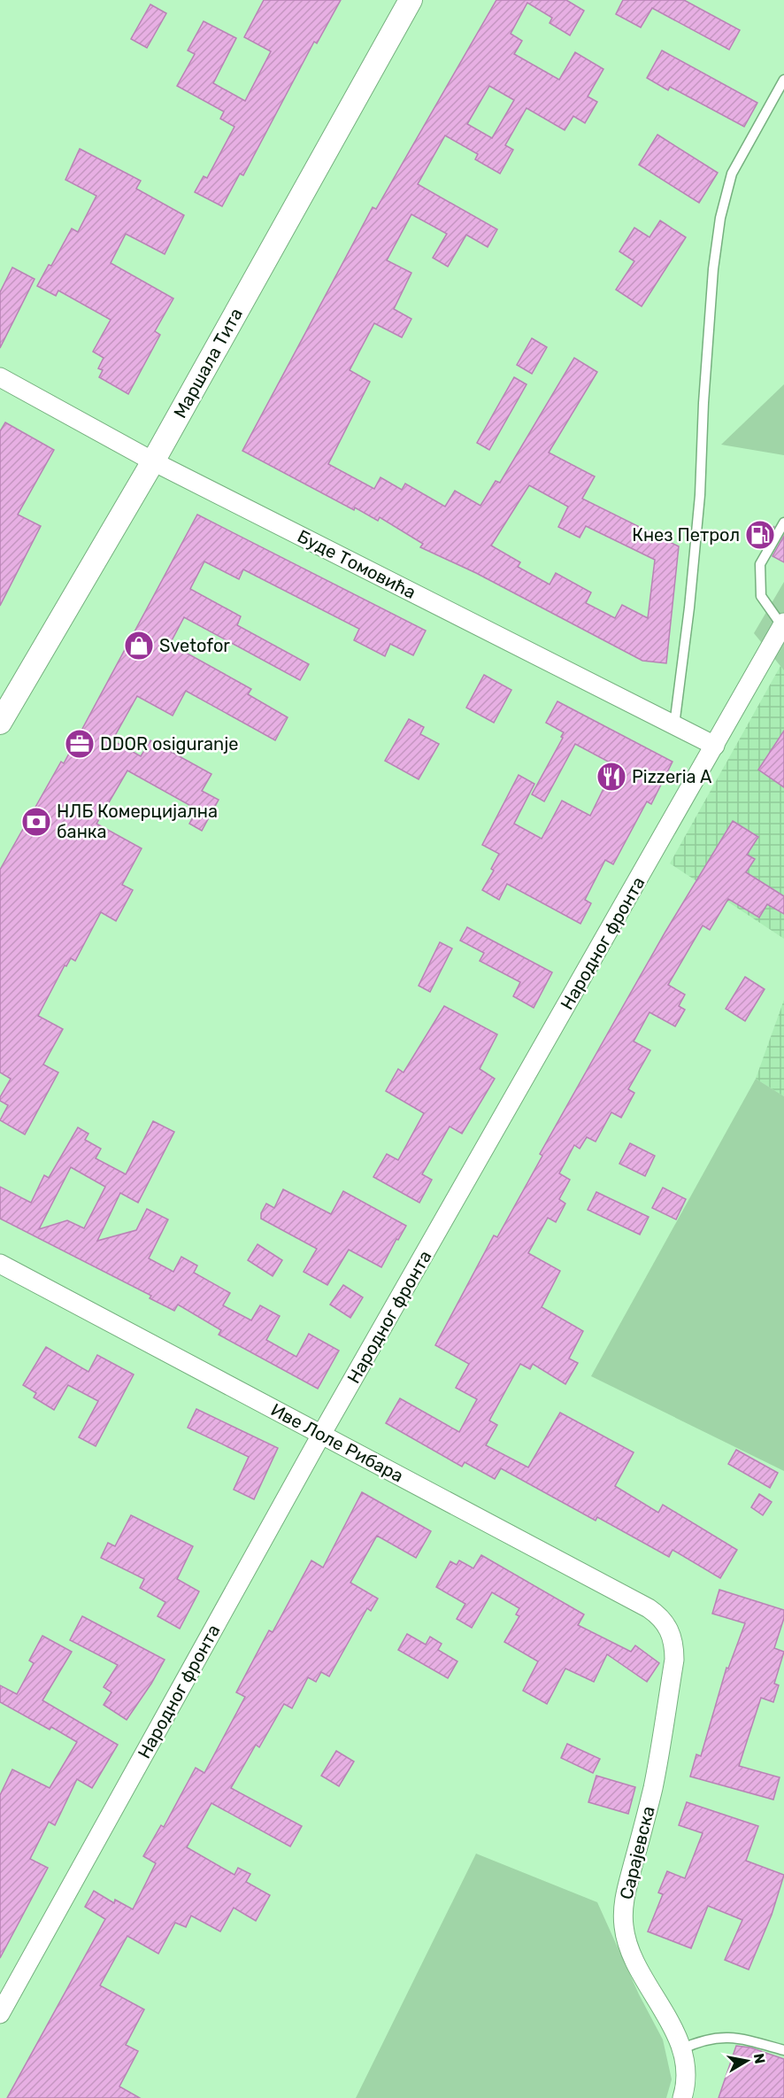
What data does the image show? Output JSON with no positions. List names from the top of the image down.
{
  "streets": {
    "street": [
      "Маршала Тита",
      "Буде Томовића",
      "Народног фронта",
      "Иве Лоле Рибара",
      "Сарајевска"
    ]
  },
  "crossings": [
    ["Маршала Тита", "Буде Томовића"],
    ["Буде Томовића", "Народног фронта"],
    ["Народног фронта", "Иве Лоле Рибара"],
    ["Иве Лоле Рибара", "Сарајевска"]
  ],
  "places": {
    "fuel station": ["Кнез Петрол"],
    "shop": ["Svetofor"],
    "office": ["DDOR osiguranje"],
    "restaurant": ["Pizzeria A"],
    "bank": ["НЛБ Комерцијална банка"]
  },
  "north": "right"
}
